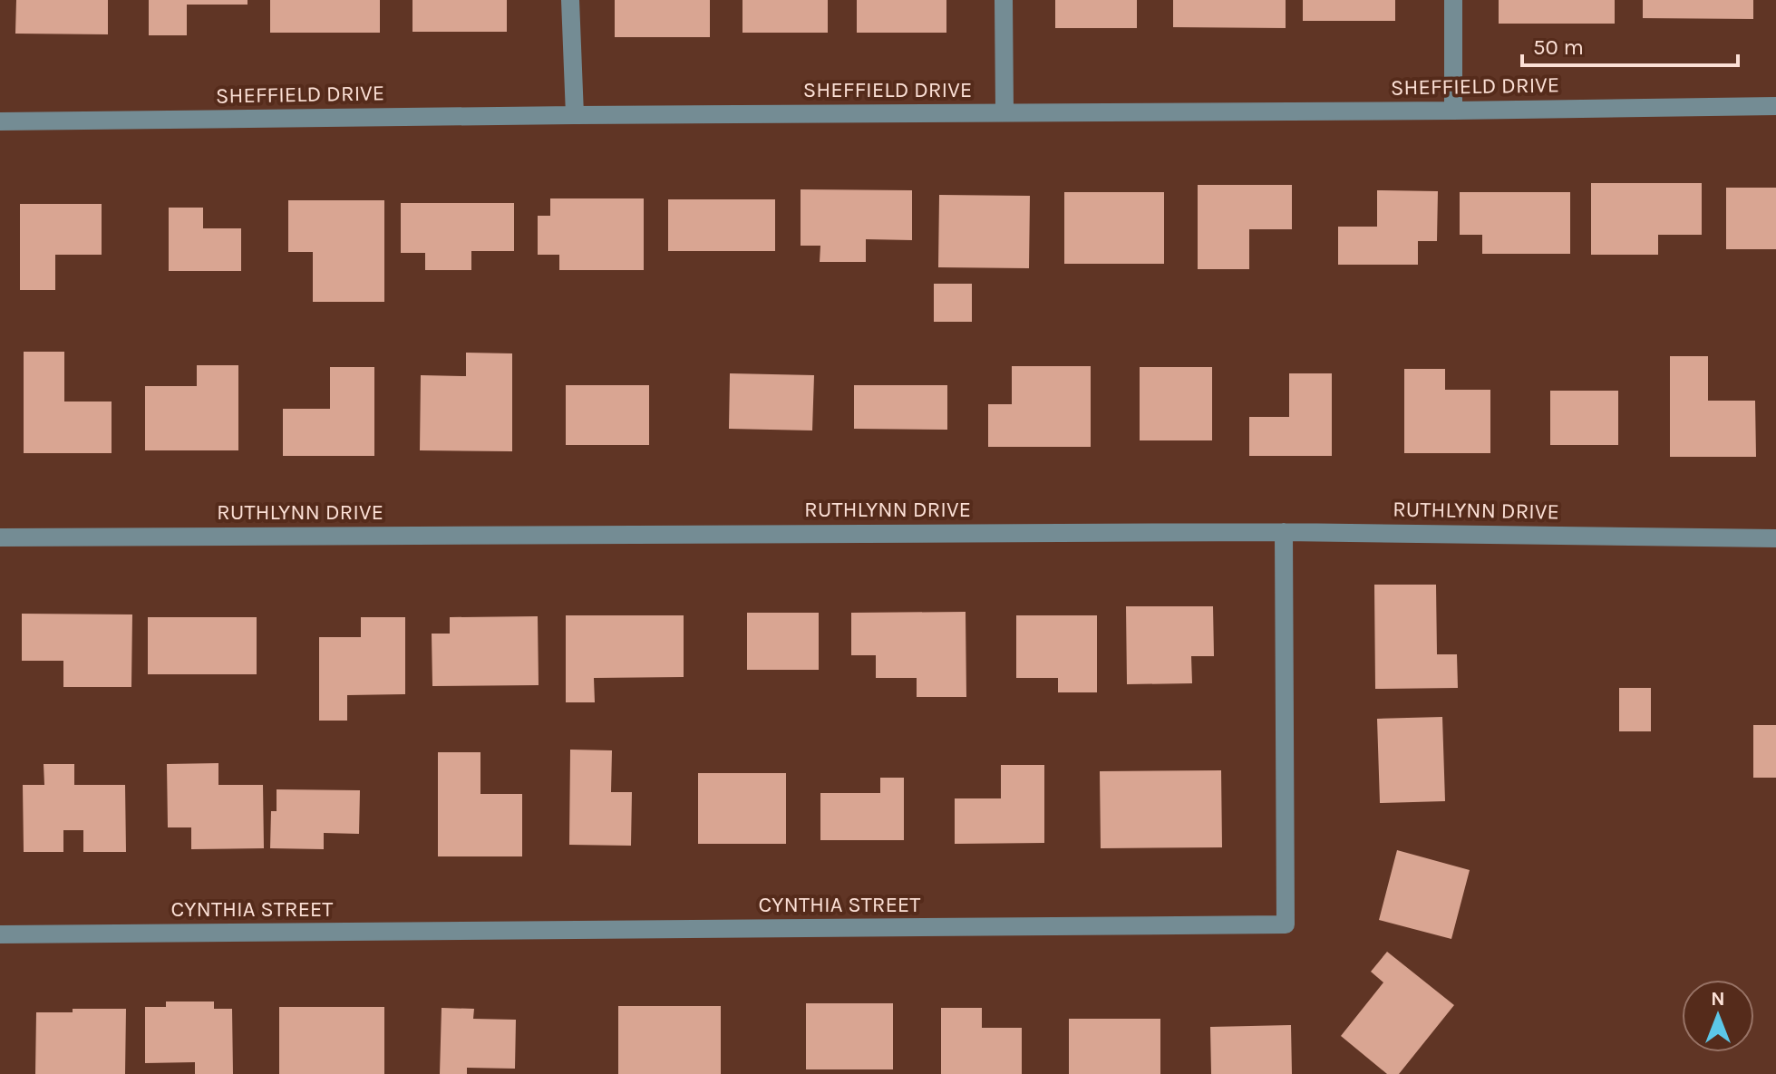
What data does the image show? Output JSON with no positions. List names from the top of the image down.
{
  "streets": {
    "street": ["SHEFFIELD DRIVE", "RUTHLYNN DRIVE", "CYNTHIA STREET"]
  },
  "crossings": [
    ["RUTHLYNN DRIVE", "CYNTHIA STREET"]
  ],
  "scale_bar": "50 m",
  "north": "top"
}
